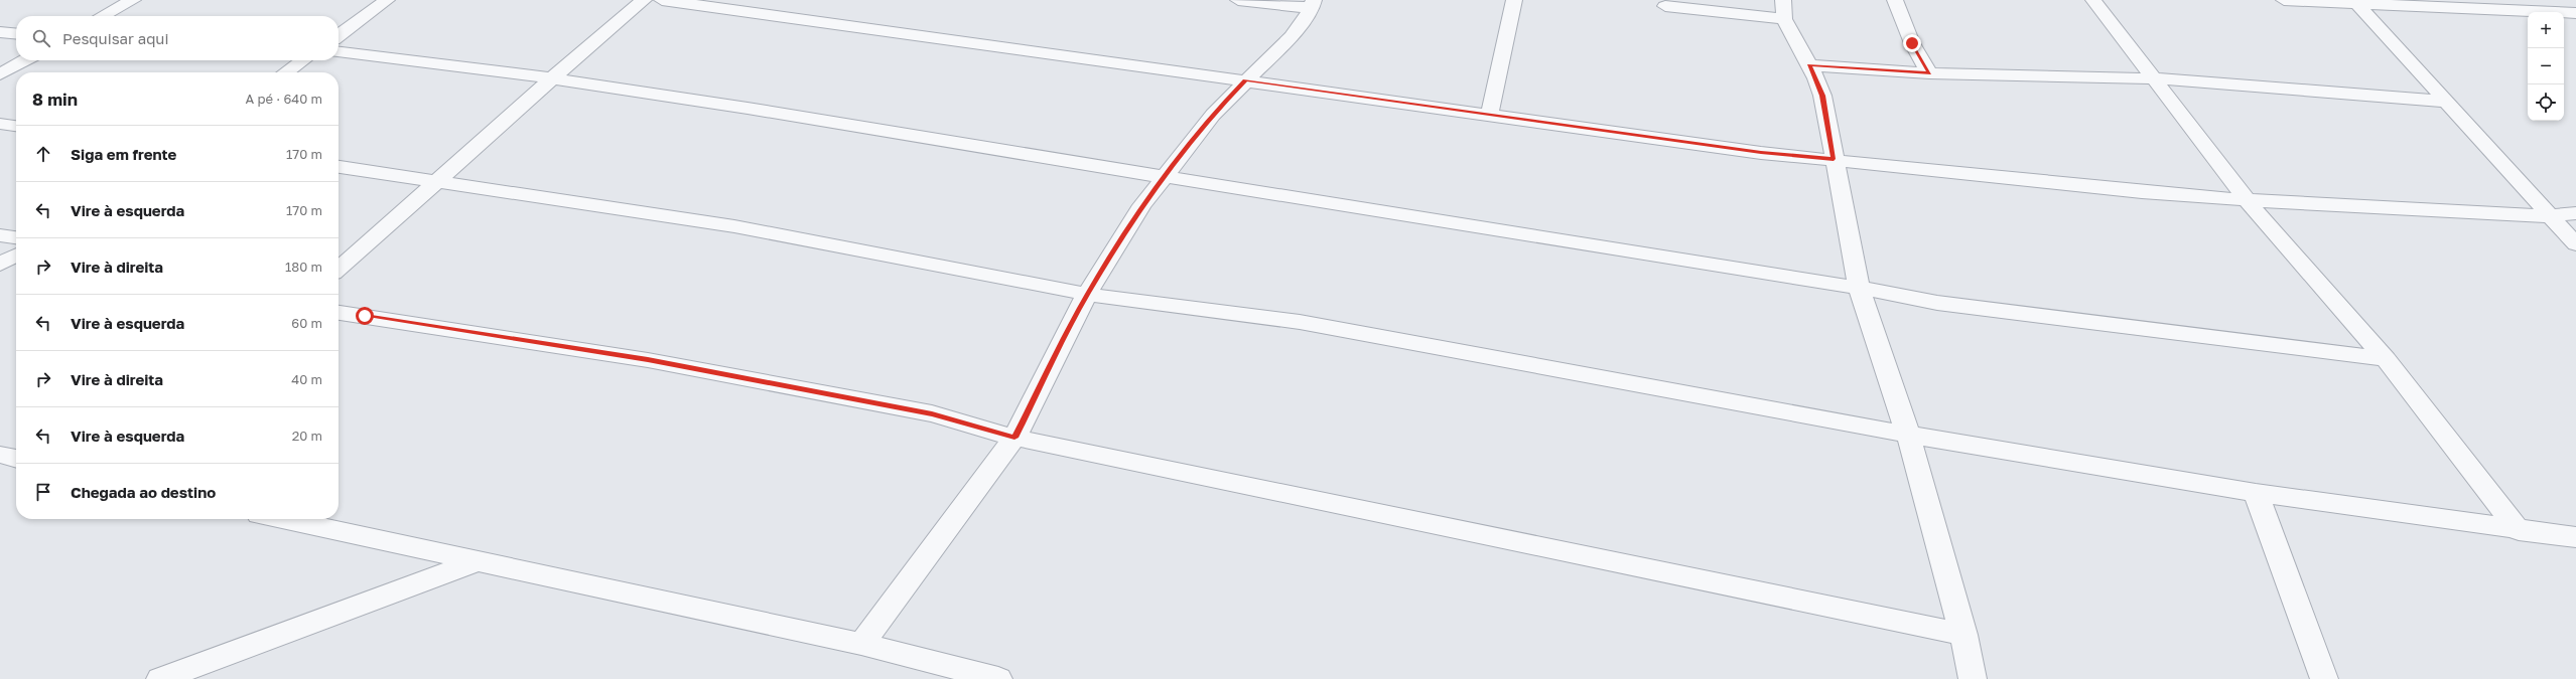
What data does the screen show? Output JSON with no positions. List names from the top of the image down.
{
  "page": {
    "map_buttons": ["+", "−"],
    "search": "Pesquisar aqui",
    "heading": ["8 min", "A pé · 640 m"],
    "list": [
      ["Siga em frente", "170 m"],
      ["Vire à esquerda", "170 m"],
      ["Vire à direita", "180 m"],
      ["Vire à esquerda", "60 m"],
      ["Vire à direita", "40 m"],
      ["Vire à esquerda", "20 m"],
      "Chegada ao destino"
    ]
  }
}
